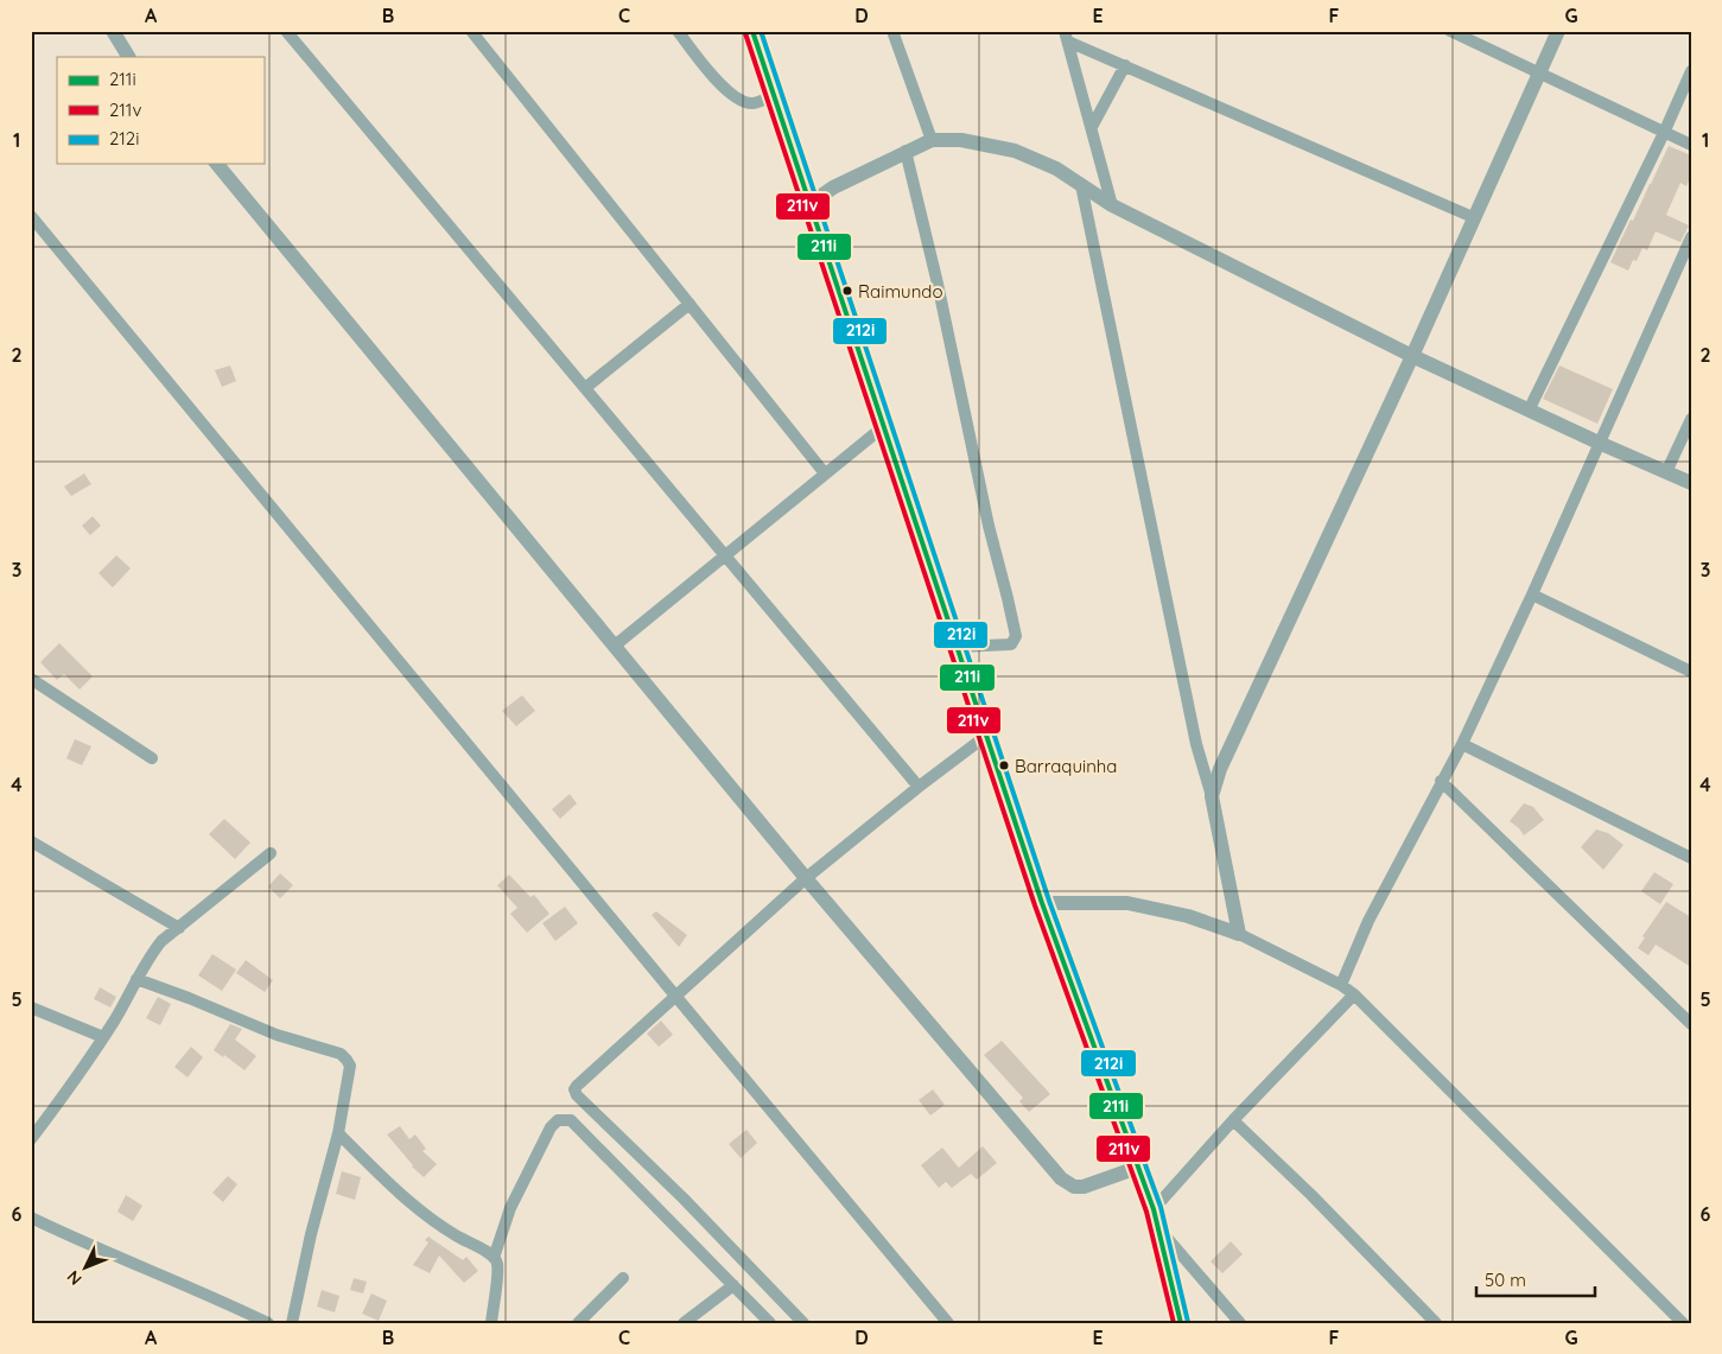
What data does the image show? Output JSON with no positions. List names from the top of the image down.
{
  "places": ["Raimundo", "Barraquinha"],
  "lines": ["transit line 211i", "transit line 212i", "transit line 211v"],
  "legend": ["211i", "211v", "212i"],
  "scale_bar": "50 m",
  "north": "bottom left",
  "grid": {
    "columns": [
      "A",
      "B",
      "C",
      "D",
      "E",
      "F",
      "G"
    ],
    "rows": [
      "1",
      "2",
      "3",
      "4",
      "5",
      "6"
    ]
  }
}
